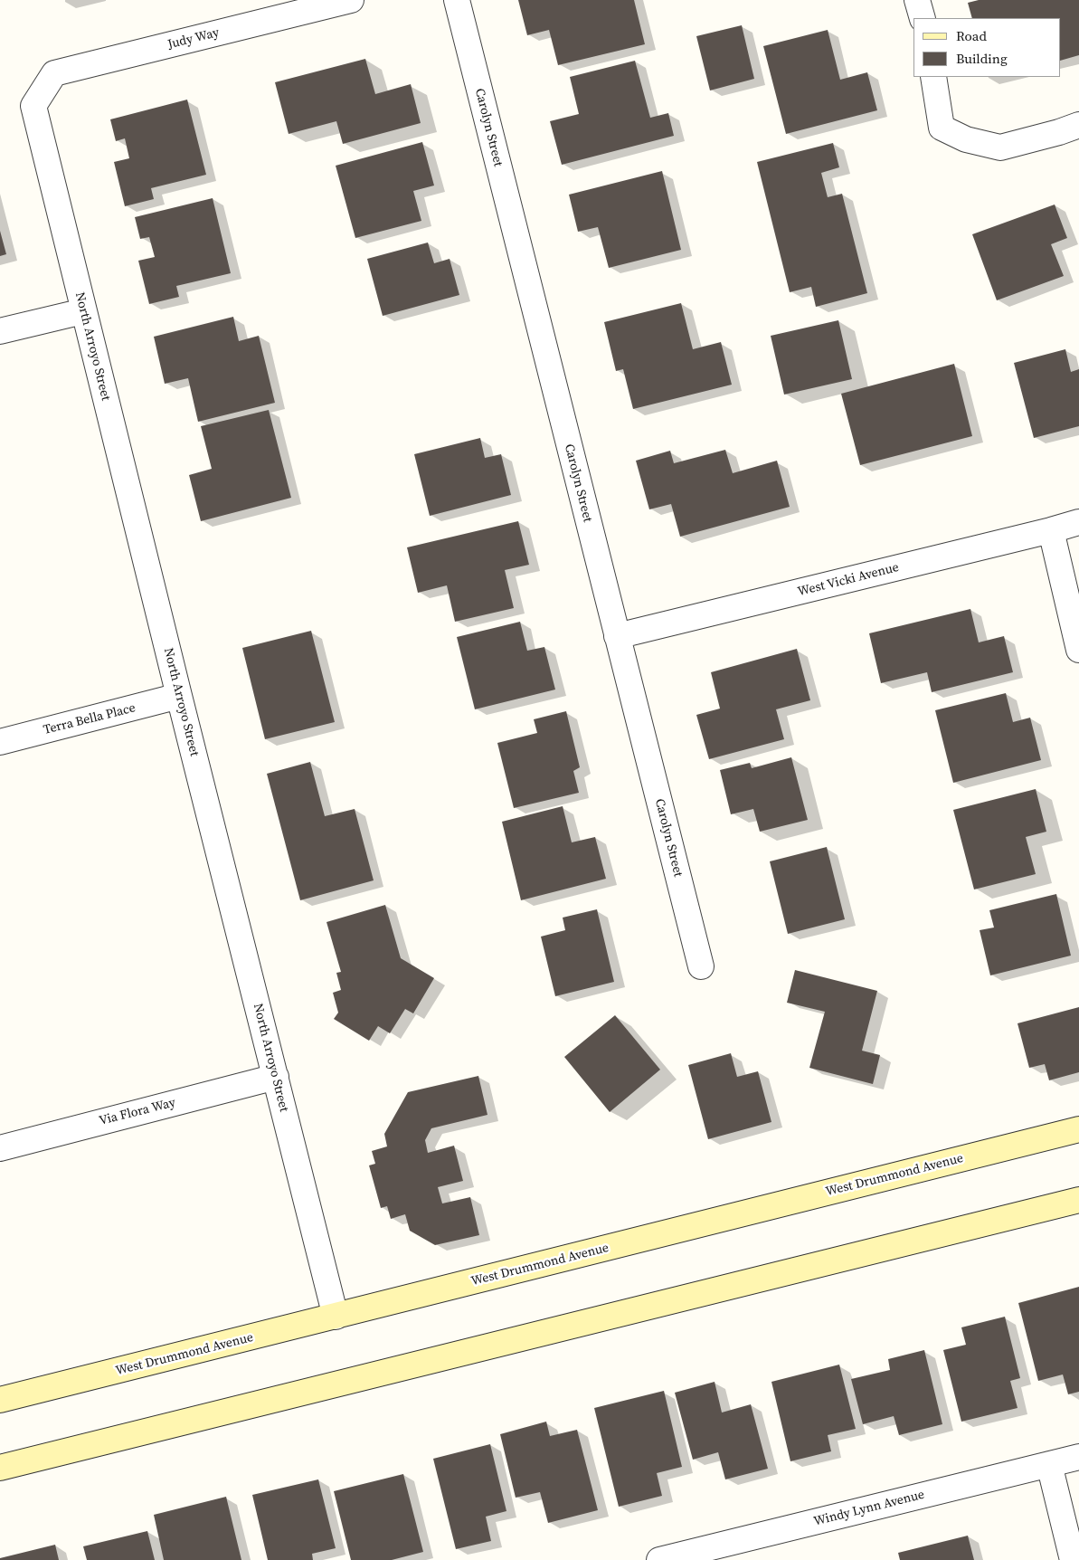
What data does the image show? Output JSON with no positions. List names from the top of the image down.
{
  "streets": {
    "street": [
      "Judy Way",
      "Carolyn Street",
      "North Arroyo Street",
      "West Vicki Avenue",
      "Terra Bella Place",
      "Via Flora Way",
      "West Drummond Avenue",
      "Windy Lynn Avenue"
    ]
  },
  "crossings": [
    ["Judy Way", "North Arroyo Street"],
    ["Carolyn Street", "West Vicki Avenue"],
    ["North Arroyo Street", "Terra Bella Place"],
    ["North Arroyo Street", "Via Flora Way"],
    ["North Arroyo Street", "West Drummond Avenue"]
  ],
  "legend": ["Road", "Building"]
}
